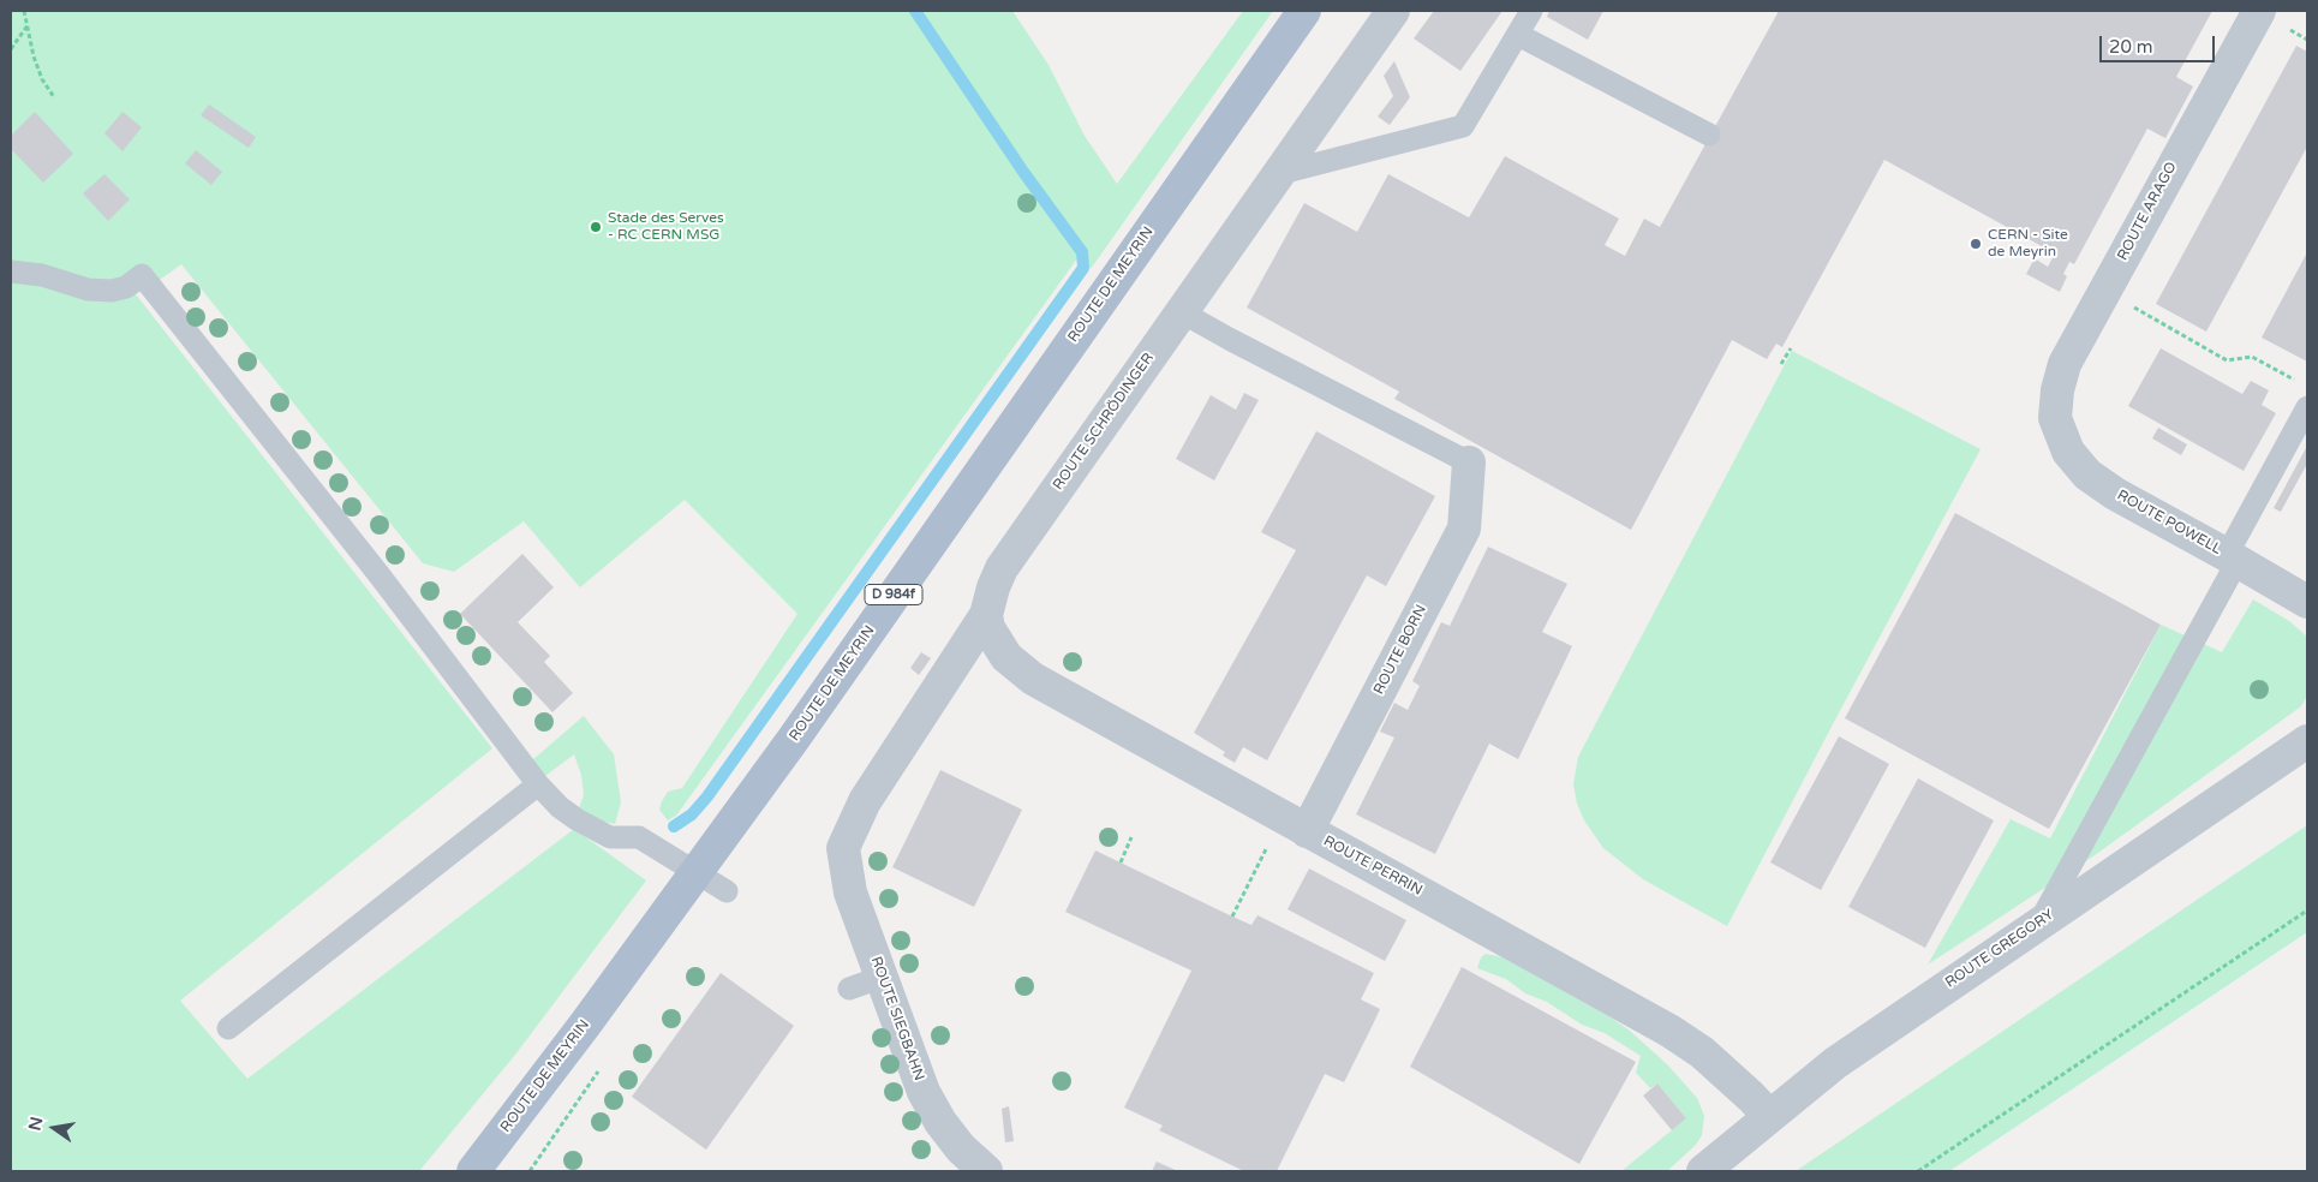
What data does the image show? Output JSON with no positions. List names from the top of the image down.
{
  "streets": {
    "main road": ["ROUTE DE MEYRIN", "D 984f"],
    "street": [
      "ROUTE ARAGO",
      "ROUTE SCHRÖDINGER",
      "ROUTE POWELL",
      "ROUTE BORN",
      "ROUTE PERRIN",
      "ROUTE GREGORY",
      "ROUTE SIEGBAHN"
    ]
  },
  "crossings": [
    ["ROUTE ARAGO", "ROUTE POWELL"],
    ["ROUTE SCHRÖDINGER", "ROUTE PERRIN"],
    ["ROUTE SCHRÖDINGER", "ROUTE SIEGBAHN"],
    ["ROUTE BORN", "ROUTE PERRIN"],
    ["ROUTE PERRIN", "ROUTE GREGORY"]
  ],
  "places": ["Stade des Serves - RC CERN MSG", "CERN - Site de Meyrin"],
  "scale_bar": "20 m",
  "north": "left"
}
